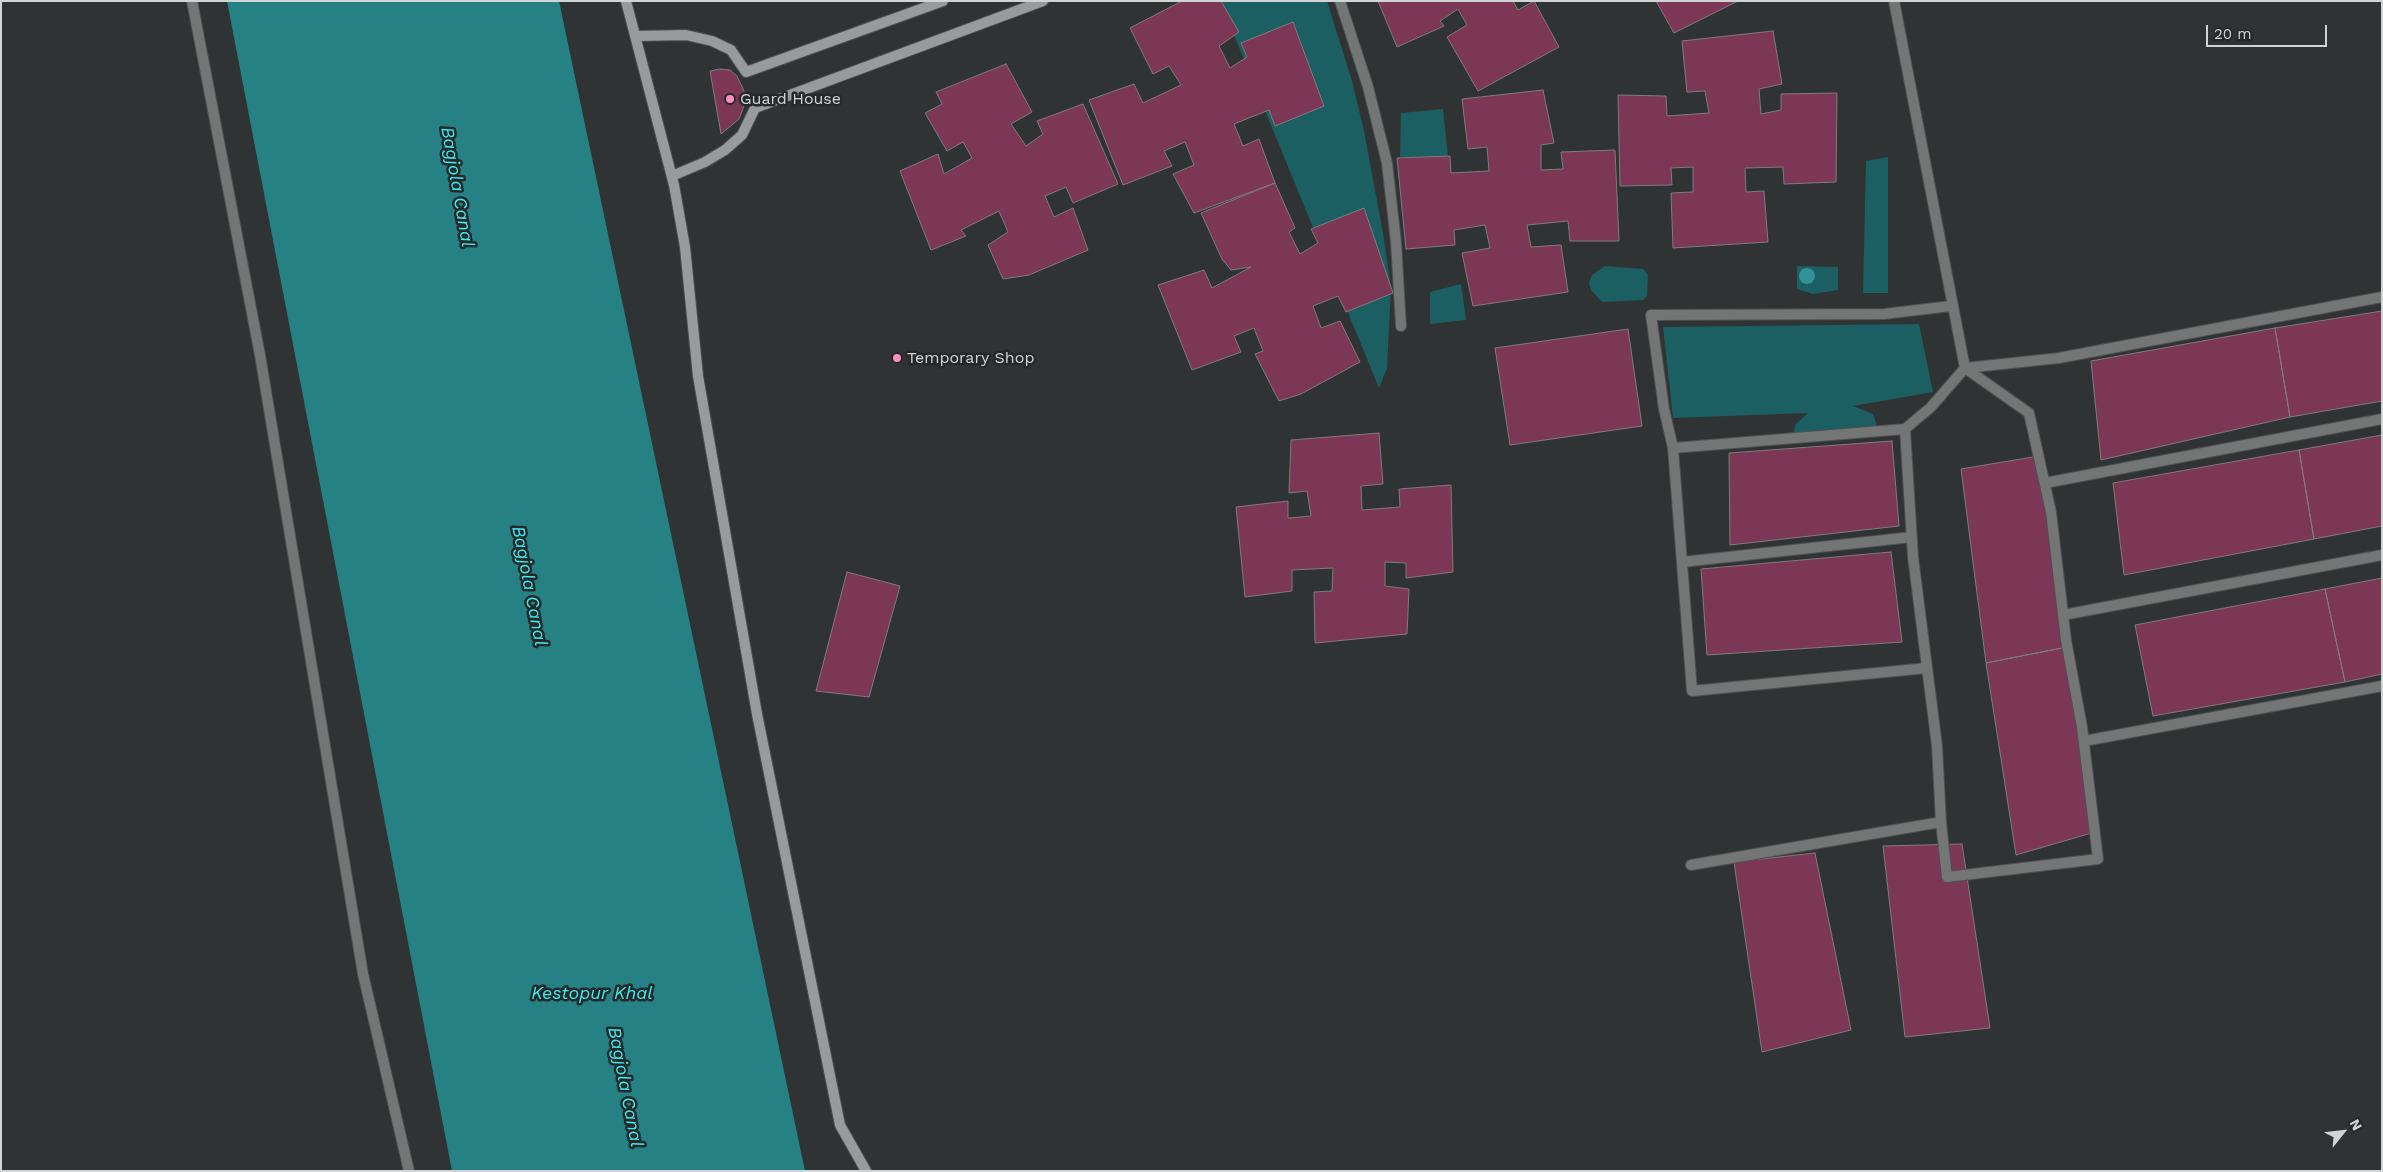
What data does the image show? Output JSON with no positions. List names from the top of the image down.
{
  "water": ["Bagjola Canal", "Kestopur Khal"],
  "places": ["Guard House", "Temporary Shop"],
  "scale_bar": "20 m",
  "north": "top right"
}
